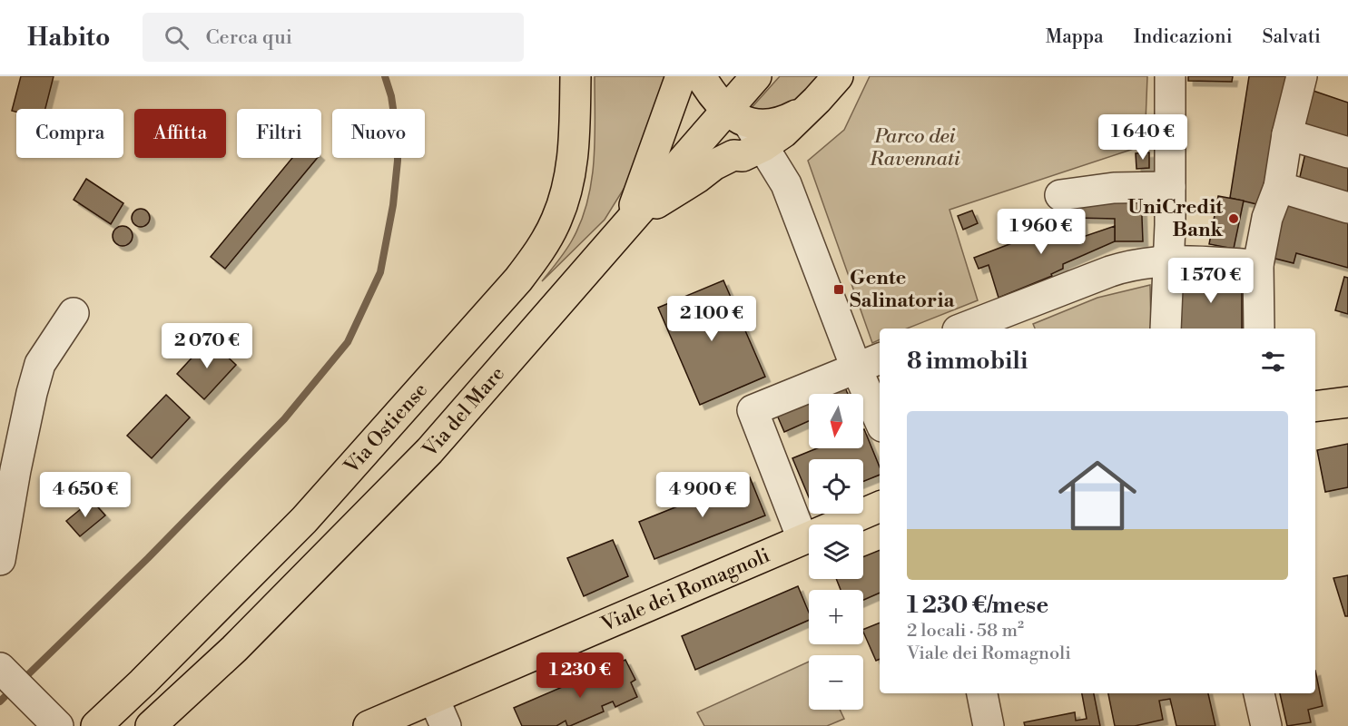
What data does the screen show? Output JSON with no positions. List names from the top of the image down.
{
  "streets": {
    "main road": ["Via del Mare", "Via Ostiense", "Viale dei Romagnoli"]
  },
  "parks": ["Parco dei Ravennati"],
  "places": {
    "other": ["UniCredit Bank"],
    "transit": ["Gente Salinatoria"]
  },
  "north": "bottom",
  "page": {
    "header": "Habito",
    "search": "Cerca qui",
    "nav": ["Mappa", "Indicazioni", "Salvati"],
    "chip": [
      "Compra",
      "Affitta",
      "Filtri",
      "Nuovo"
    ],
    "price": [
      "1 640 €",
      "1 960 €",
      "1 570 €",
      "2 100 €",
      "2 070 €",
      "4 650 €",
      "4 900 €",
      "1 230 €"
    ],
    "heading": "8 immobili",
    "map_buttons": ["+", "−"],
    "list": [
      {
        "name": "1 230 €/mese",
        "note": "2 locali · 58 m² · Viale dei Romagnoli"
      }
    ]
  }
}
